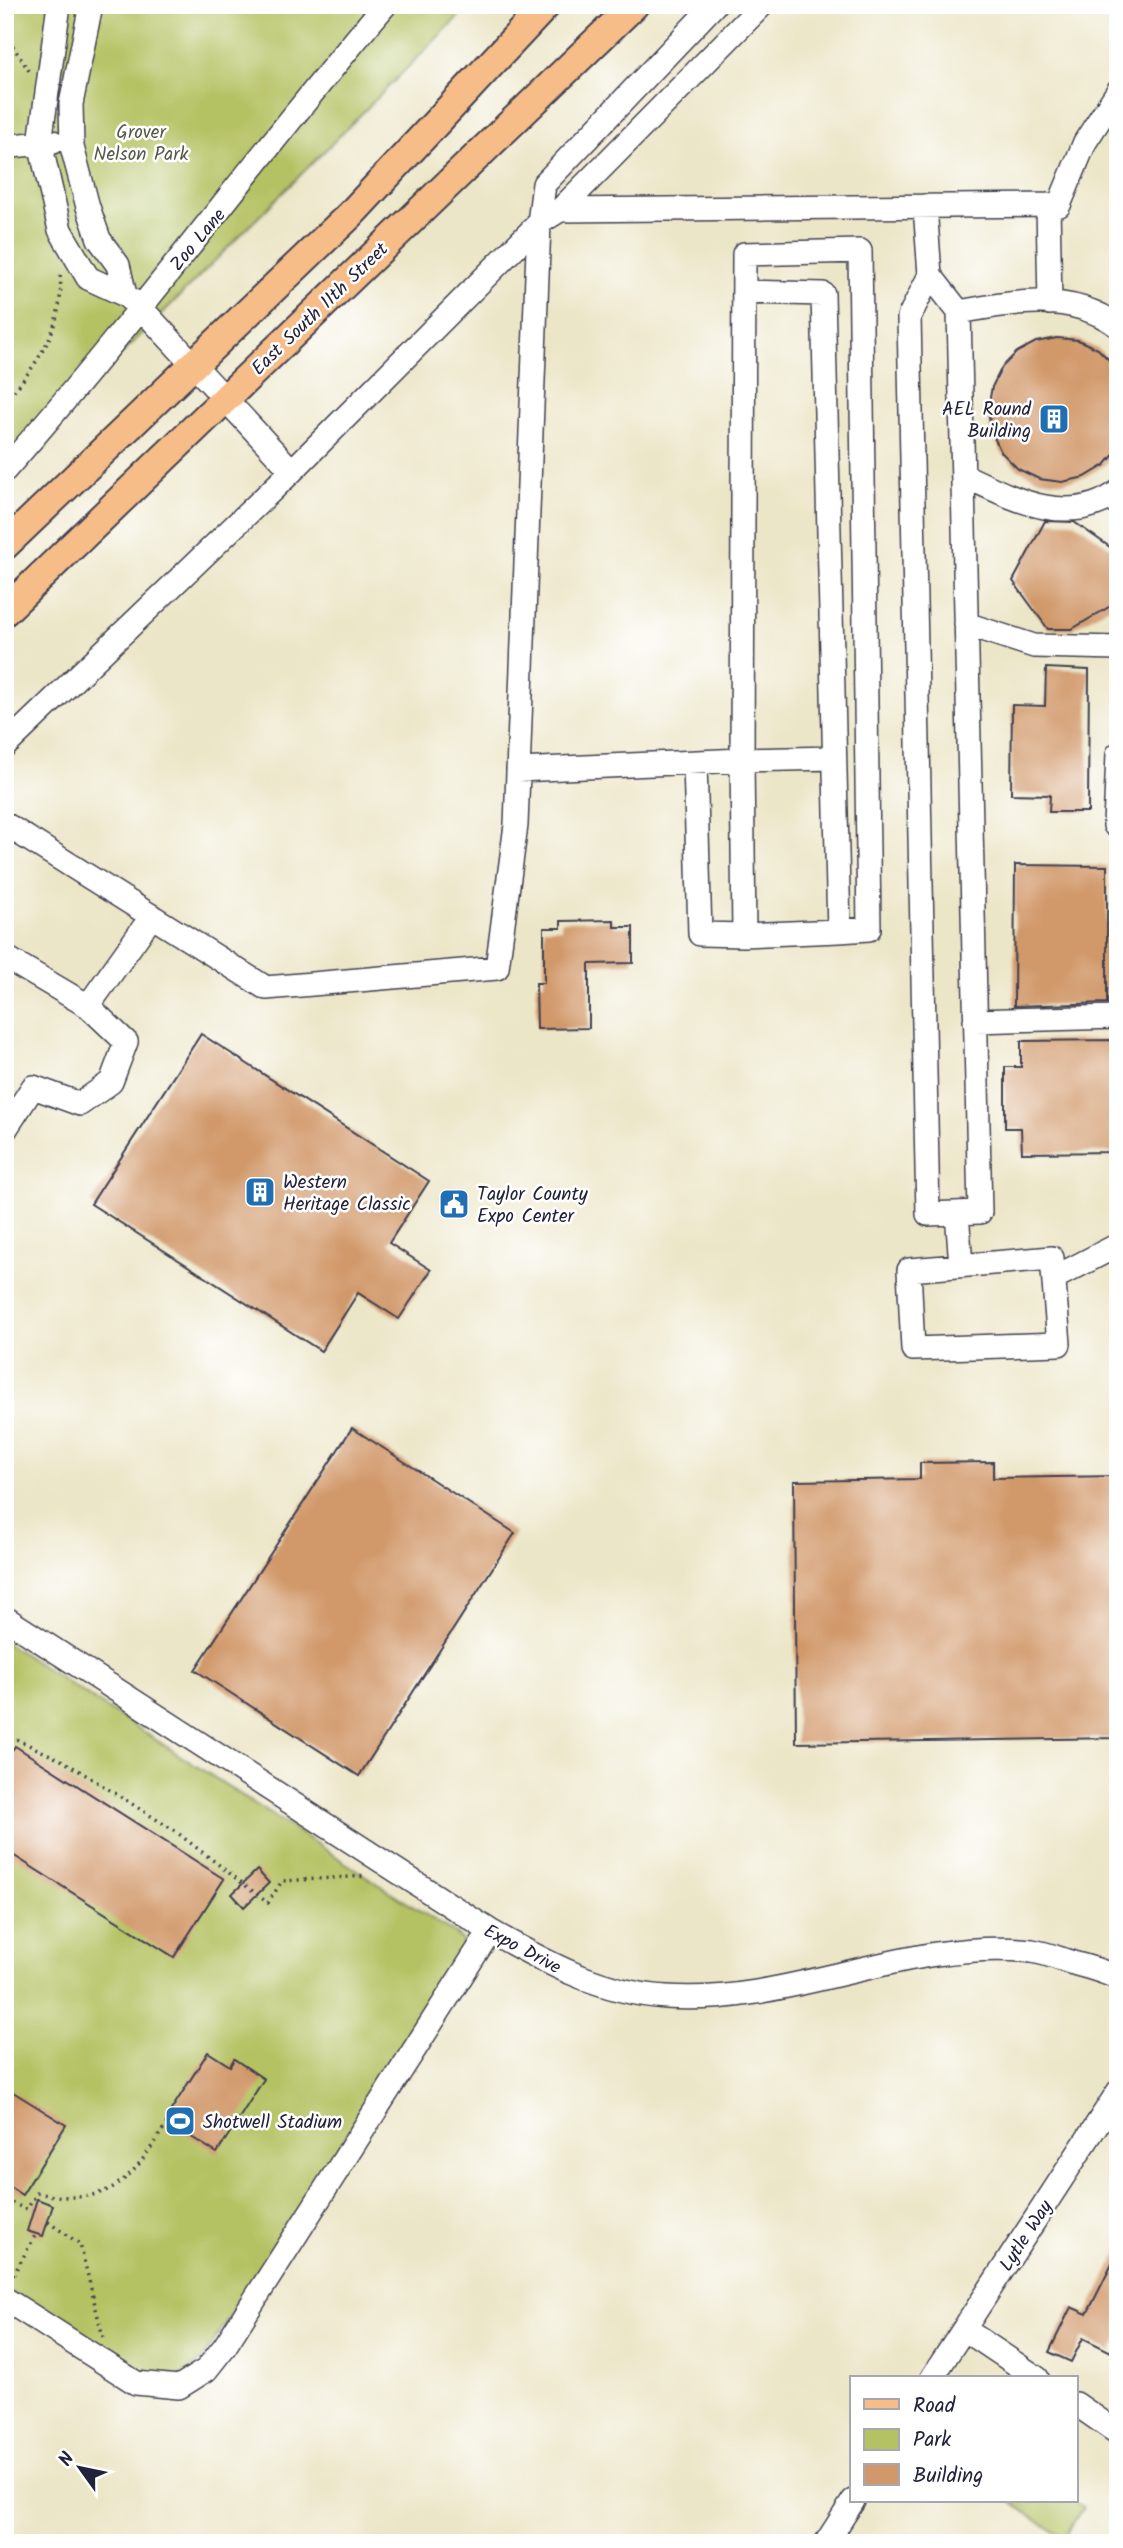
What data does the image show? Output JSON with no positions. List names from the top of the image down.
{
  "streets": {
    "main road": ["East South 11th Street"],
    "street": ["Zoo Lane", "Expo Drive", "Lytle Way"]
  },
  "parks": ["Grover Nelson Park"],
  "places": {
    "building": ["AEL Round Building", "Western Heritage Classic"],
    "public building": ["Taylor County Expo Center"],
    "sports": ["Shotwell Stadium"]
  },
  "legend": ["Road", "Park", "Building"],
  "north": "top left"
}
